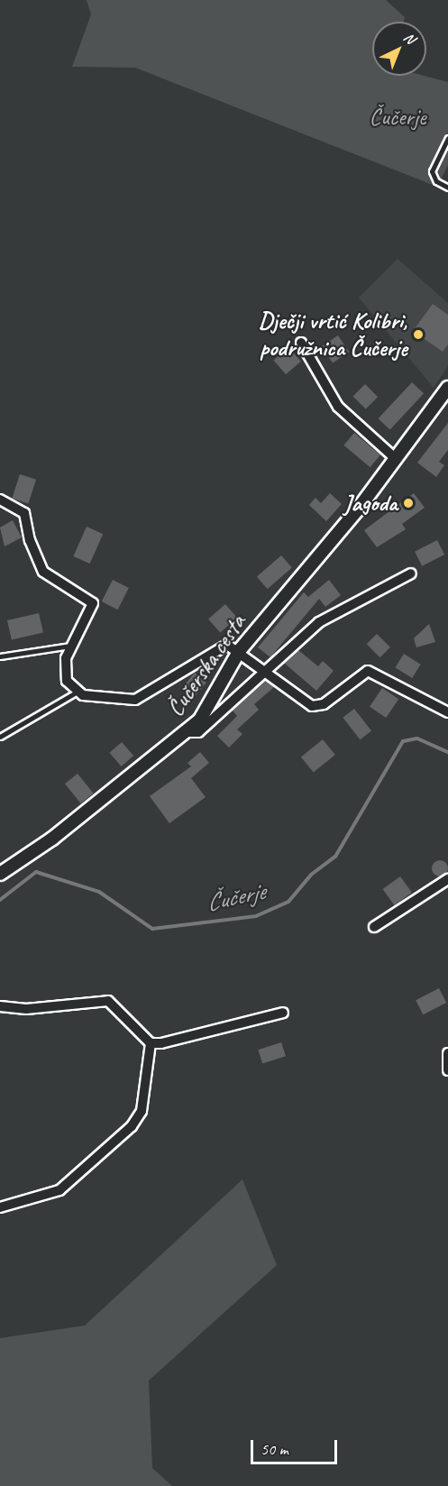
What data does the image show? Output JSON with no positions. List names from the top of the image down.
{
  "streets": {
    "street": ["Čučerska cesta"]
  },
  "water": ["Čučerje"],
  "parks": ["Čučerje"],
  "places": ["Dječji vrtić Kolibri, podružnica Čučerje", "Jagoda"],
  "scale_bar": "50 m",
  "north": "top right"
}
